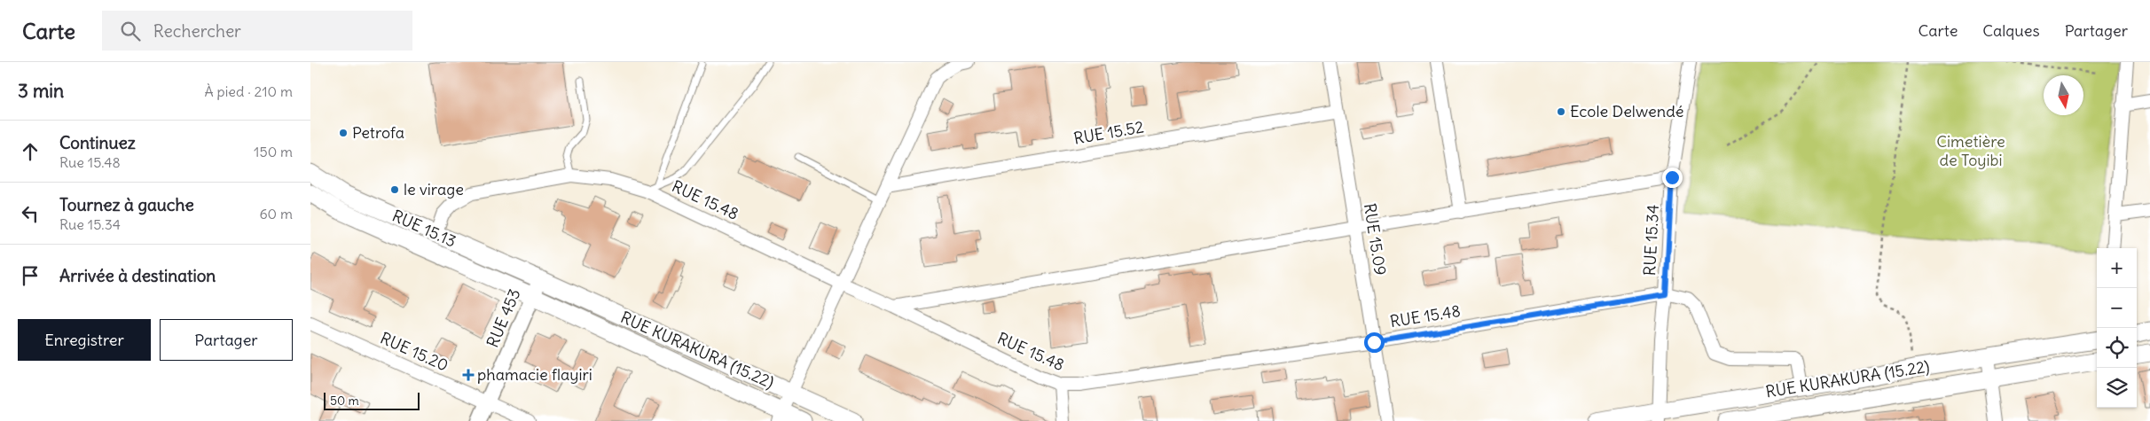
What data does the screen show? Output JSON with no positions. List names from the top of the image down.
{
  "streets": {
    "main road": ["RUE 15.13", "RUE KURAKURA (15.22)"],
    "street": [
      "RUE 15.52",
      "RUE 15.48",
      "RUE 15.09",
      "RUE 15.34",
      "RUE 453",
      "RUE 15.20"
    ]
  },
  "crossings": [
    ["RUE 15.52", "RUE 15.09"],
    ["RUE 15.48", "RUE 15.13"],
    ["RUE 15.48", "RUE 15.09"],
    ["RUE 15.48", "RUE 15.34"],
    ["RUE 15.13", "RUE 453"],
    ["RUE 15.13", "RUE KURAKURA (15.22)"],
    ["RUE 15.34", "RUE KURAKURA (15.22)"],
    ["RUE 453", "RUE KURAKURA (15.22)"],
    ["RUE 453", "RUE 15.20"]
  ],
  "parks": ["Cimetière de Toyibi"],
  "places": {
    "other": ["Ecole Delwendé", "Petrofa", "le virage"],
    "health": ["phamacie flayiri"]
  },
  "scale_bar": "50 m",
  "north": "bottom",
  "page": {
    "header": "Carte",
    "search": "Rechercher",
    "nav": ["Carte", "Calques", "Partager"],
    "heading": ["3 min", "À pied · 210 m"],
    "list": [
      ["Continuez", "Rue 15.48", "150 m"],
      ["Tournez à gauche", "Rue 15.34", "60 m"],
      "Arrivée à destination"
    ],
    "map_buttons": ["+", "−"],
    "buttons": ["Enregistrer", "Partager"],
    "scale": "50 m"
  }
}
